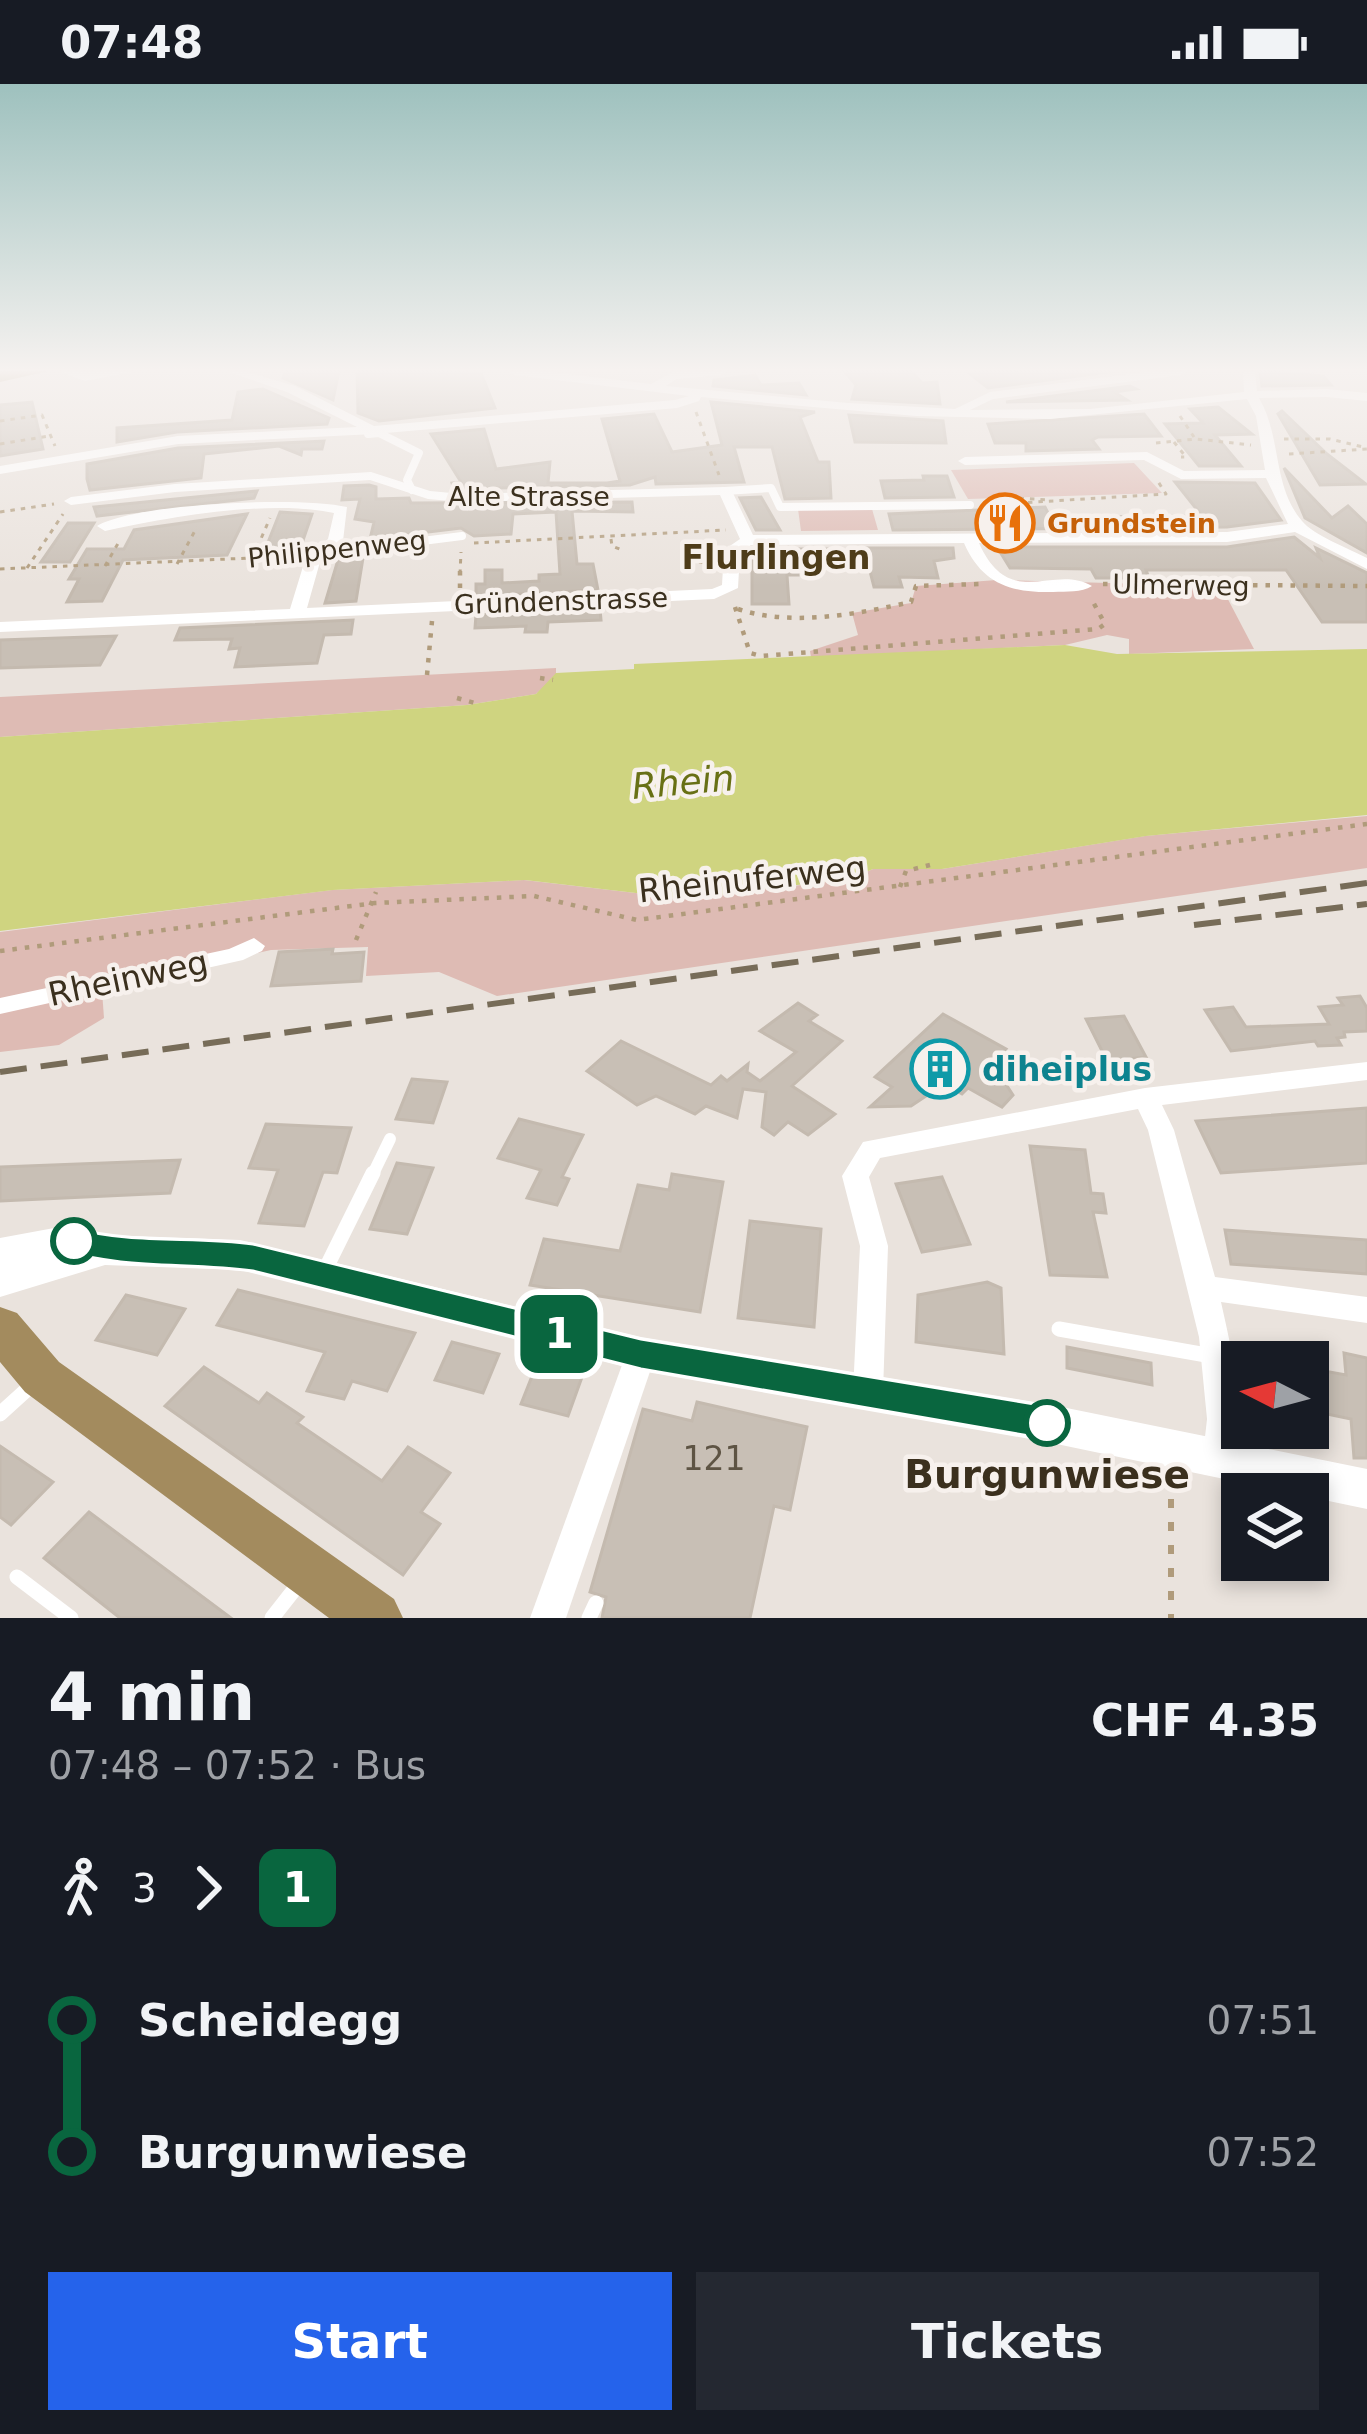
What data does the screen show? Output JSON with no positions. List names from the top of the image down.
{
  "streets": {
    "street": [
      "Alte Strasse",
      "Ulmerweg",
      "Gründenstrasse",
      "Rheinweg"
    ],
    "lane": ["Philippenweg"],
    "path": ["Rheinuferweg"]
  },
  "districts": ["Flurlingen"],
  "water": ["Rhein"],
  "places": {
    "restaurant": ["Grundstein"],
    "building": ["diheiplus"],
    "other": ["Burgunwiese"]
  },
  "lines": ["bus line 1"],
  "house_numbers": ["121"],
  "north": "left",
  "page": {
    "status": "07:48",
    "on_map": "1",
    "heading": ["4 min", "07:48 – 07:52 · Bus", "CHF 4.35"],
    "legs": ["3", "1"],
    "list": [
      {
        "name": "Scheidegg",
        "value": "07:51"
      },
      {
        "name": "Burgunwiese",
        "value": "07:52"
      }
    ],
    "buttons": ["Start", "Tickets"]
  }
}
